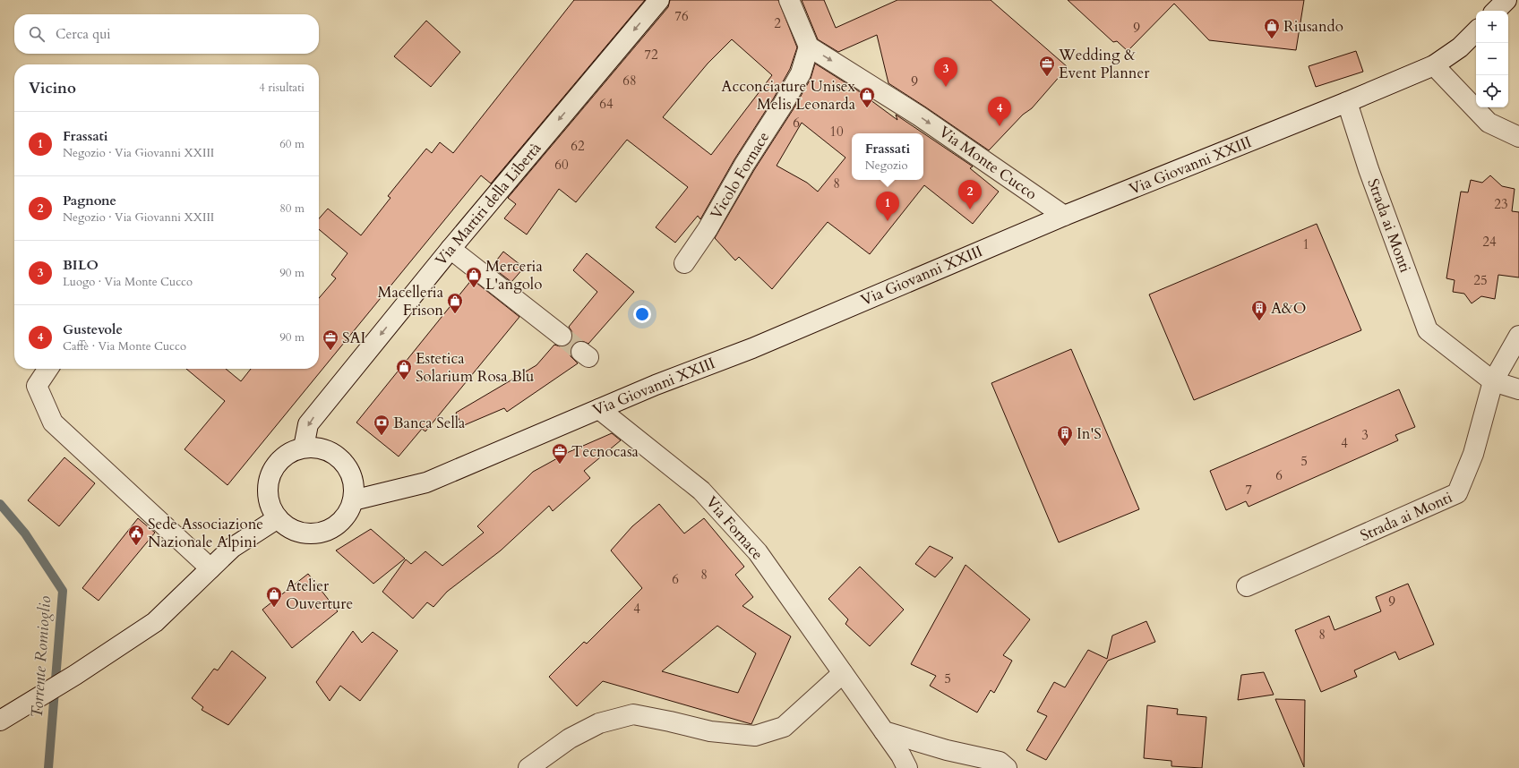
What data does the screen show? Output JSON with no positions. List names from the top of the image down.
{
  "streets": {
    "street": [
      "Via Monte Cucco",
      "Via Giovanni XXIII",
      "Vicolo Fornace",
      "Via Martiri della Libertà",
      "Strada ai Monti",
      "Via Fornace"
    ]
  },
  "crossings": [
    ["Via Monte Cucco", "Via Giovanni XXIII"],
    ["Via Monte Cucco", "Vicolo Fornace"],
    ["Via Giovanni XXIII", "Via Martiri della Libertà"],
    ["Via Giovanni XXIII", "Strada ai Monti"],
    ["Via Giovanni XXIII", "Via Fornace"]
  ],
  "one_way": ["Via Monte Cucco", "Via Martiri della Libertà"],
  "water": ["Torrente Romioglio"],
  "places": {
    "shop": [
      "Riusando",
      "Acconciature Unisex Melis Leonarda",
      "Merceria L'angolo",
      "Macelleria Frison",
      "Estetica Solarium Rosa Blu",
      "Atelier Ouverture"
    ],
    "office": ["Wedding & Event Planner", "SAI", "Tecnocasa"],
    "building": ["A&O", "In'S"],
    "bank": ["Banca Sella"],
    "public building": ["Sede Associazione Nazionale Alpini"]
  },
  "house_numbers": [
    "76",
    "2",
    "9",
    "72",
    "68",
    "9",
    "64",
    "6",
    "10",
    "62",
    "60",
    "8",
    "23",
    "24",
    "1",
    "25",
    "3",
    "4",
    "5",
    "6",
    "7",
    "8",
    "6",
    "9",
    "4",
    "8",
    "5"
  ],
  "page": {
    "map_buttons": ["+", "−"],
    "search": "Cerca qui",
    "pins": [
      "3",
      "4",
      "2",
      "1"
    ],
    "heading": ["Vicino", "4 risultati"],
    "list": [
      {
        "mark": "1",
        "name": "Frassati",
        "note": "Negozio · Via Giovanni XXIII",
        "value": "60 m"
      },
      {
        "mark": "2",
        "name": "Pagnone",
        "note": "Negozio · Via Giovanni XXIII",
        "value": "80 m"
      },
      {
        "mark": "3",
        "name": "BILO",
        "note": "Luogo · Via Monte Cucco",
        "value": "90 m"
      },
      {
        "mark": "4",
        "name": "Gustevole",
        "note": "Caffè · Via Monte Cucco",
        "value": "90 m"
      }
    ],
    "popup": ["Frassati", "Negozio"]
  }
}
